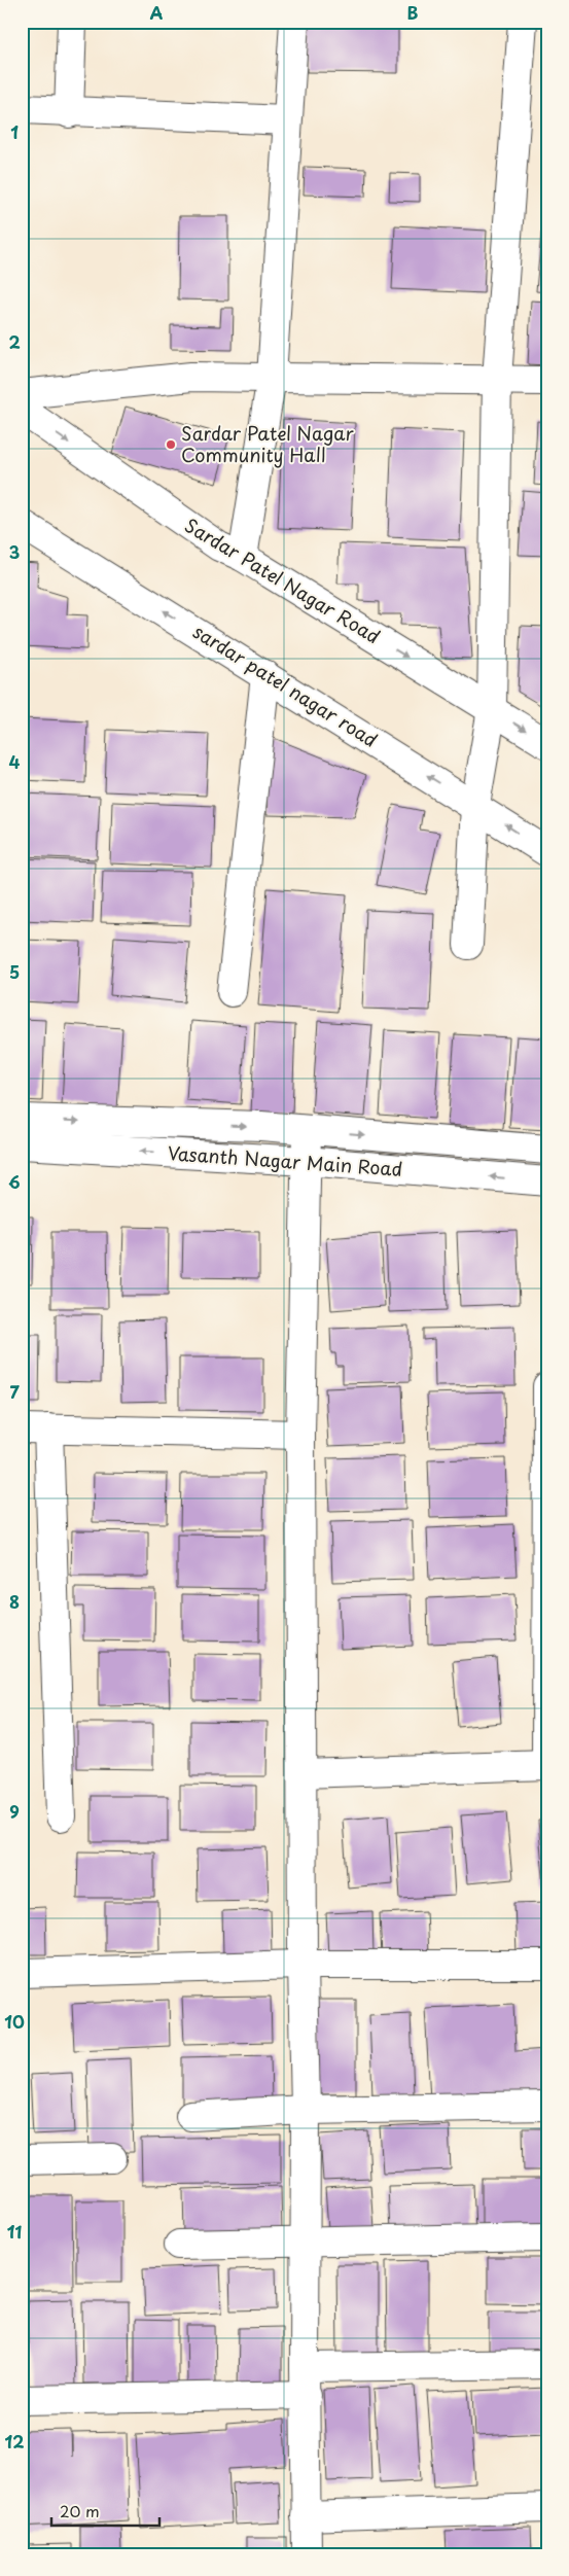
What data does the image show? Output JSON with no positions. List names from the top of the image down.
{
  "streets": {
    "street": ["Sardar Patel Nagar Road", "sardar patel nagar road", "Vasanth Nagar Main Road"]
  },
  "one_way": ["Sardar Patel Nagar Road", "sardar patel nagar road"],
  "places": ["Sardar Patel Nagar Community Hall"],
  "scale_bar": "20 m",
  "grid": {
    "columns": ["A", "B"],
    "rows": [
      "1",
      "2",
      "3",
      "4",
      "5",
      "6",
      "7",
      "8",
      "9",
      "10",
      "11",
      "12"
    ]
  }
}
